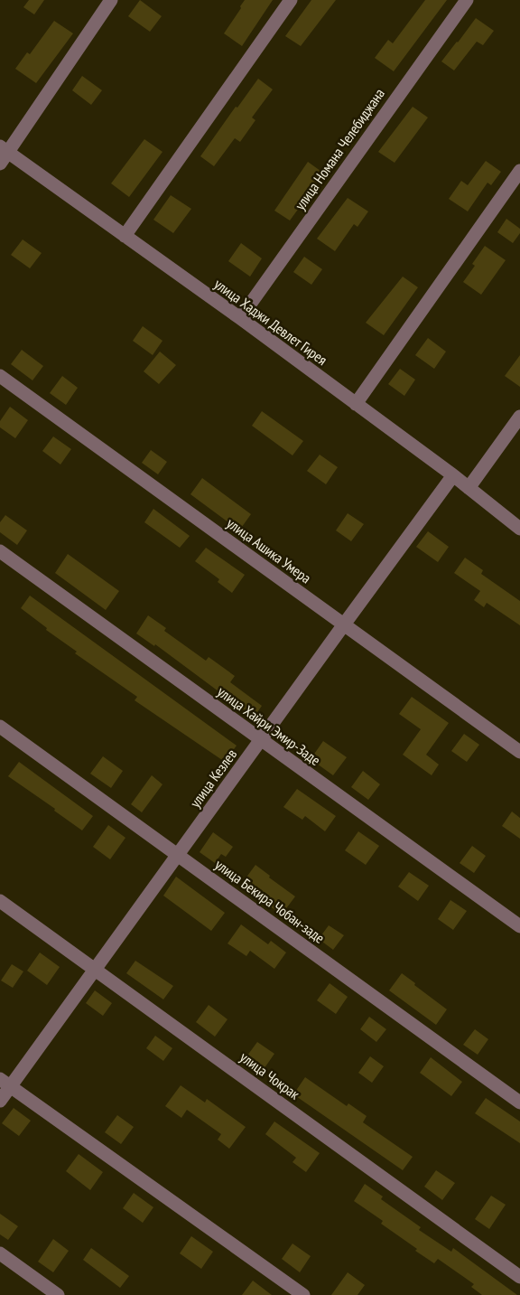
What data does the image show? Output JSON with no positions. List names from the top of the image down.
{
  "streets": {
    "street": [
      "улица Номана Челебиджана",
      "улица Хаджи Девлет Гирея",
      "улица Ашика Умера",
      "улица Хайри Эмир-Заде",
      "улица Кезлев",
      "улица Бекира Чобан-заде",
      "улица Чокрак"
    ]
  },
  "crossings": [
    ["улица Номана Челебиджана", "улица Хаджи Девлет Гирея"],
    ["улица Хаджи Девлет Гирея", "улица Кезлев"],
    ["улица Ашика Умера", "улица Кезлев"],
    ["улица Хайри Эмир-Заде", "улица Кезлев"],
    ["улица Кезлев", "улица Бекира Чобан-заде"],
    ["улица Кезлев", "улица Чокрак"]
  ]
}
